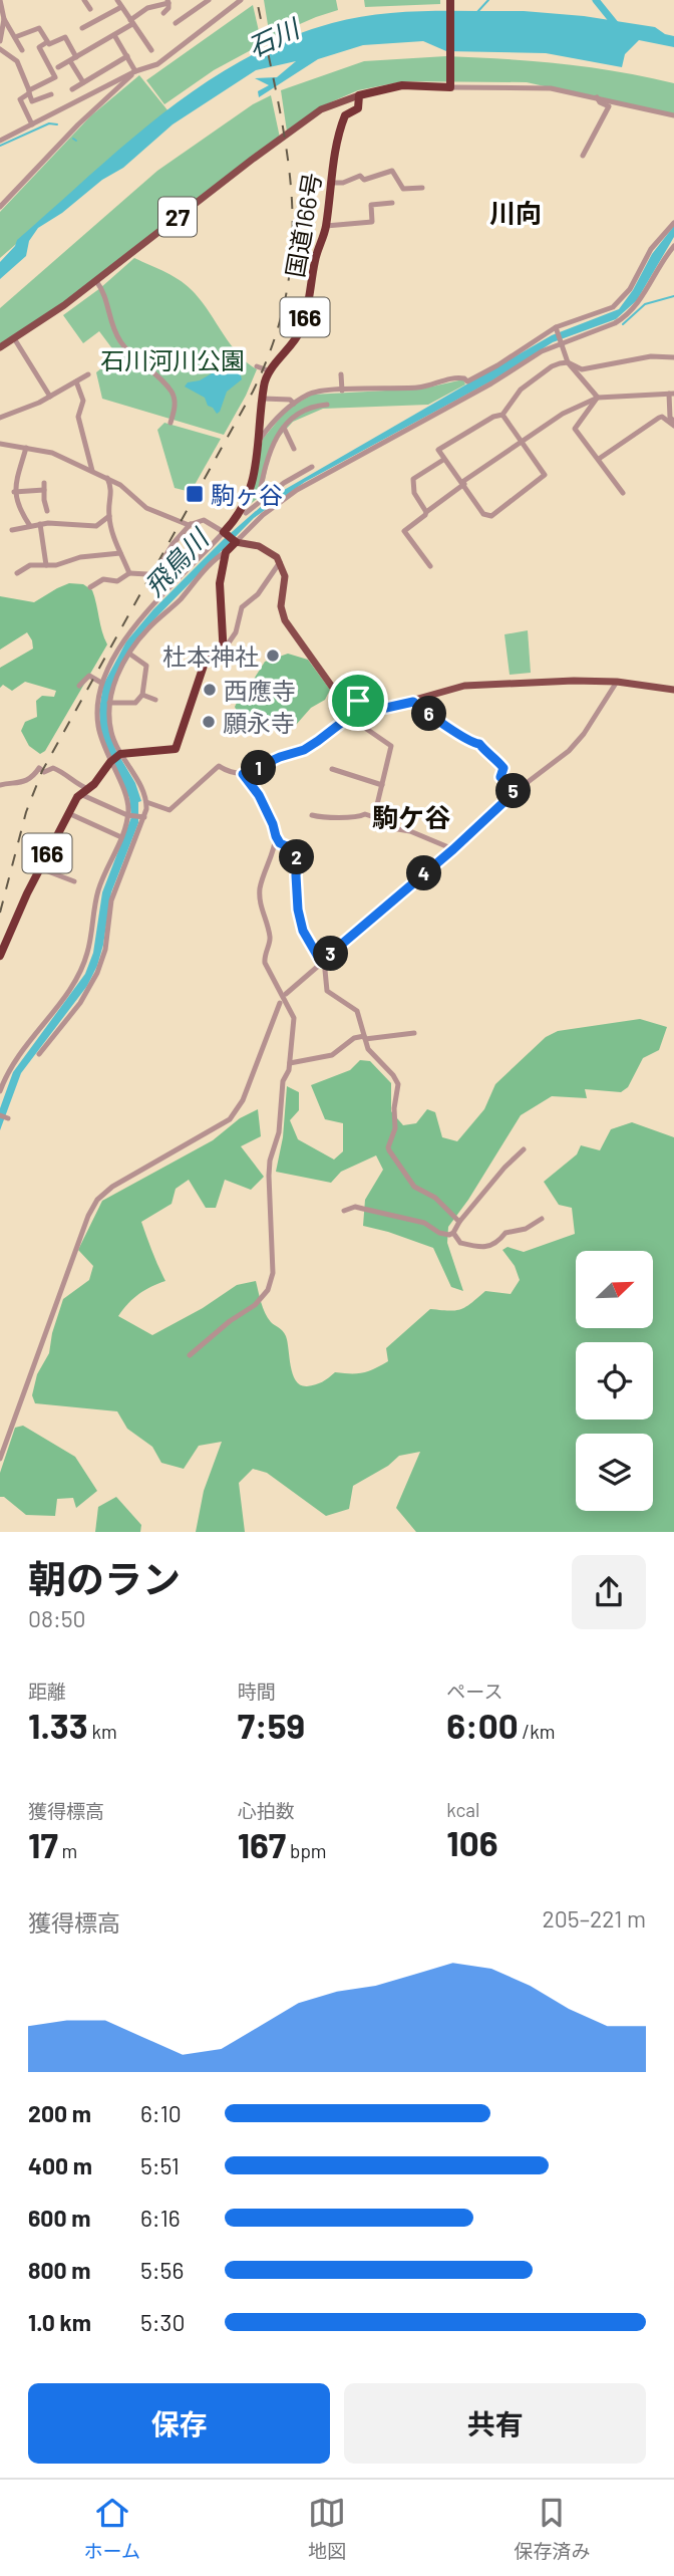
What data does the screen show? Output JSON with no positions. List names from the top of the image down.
{
  "streets": {
    "highway": ["国道166号", "166"],
    "main road": ["27"]
  },
  "crossings": [
    ["27", "国道166号"]
  ],
  "districts": ["川向", "駒ケ谷"],
  "water": ["石川", "飛鳥川"],
  "parks": ["石川河川公園"],
  "places": {
    "transit": ["駒ヶ谷"],
    "other": ["杜本神社", "西應寺", "願永寺"]
  },
  "north": "top right",
  "page": {
    "pins": [
      "6",
      "1",
      "5",
      "2",
      "4",
      "3"
    ],
    "heading": ["朝のラン", "08:50"],
    "stats": [
      ["距離", "1.33 km"],
      ["時間", "7:59"],
      ["ペース", "6:00 /km"],
      ["獲得標高", "17 m"],
      ["心拍数", "167 bpm"],
      ["kcal", "106"]
    ],
    "chart": ["獲得標高", "205–221 m"],
    "list": [
      {
        "name": "200 m",
        "note": "6:10"
      },
      {
        "name": "400 m",
        "note": "5:51"
      },
      {
        "name": "600 m",
        "note": "6:16"
      },
      {
        "name": "800 m",
        "note": "5:56"
      },
      {
        "name": "1.0 km",
        "note": "5:30"
      }
    ],
    "buttons": ["保存", "共有"],
    "tabs": ["ホーム", "地図", "保存済み"]
  }
}
